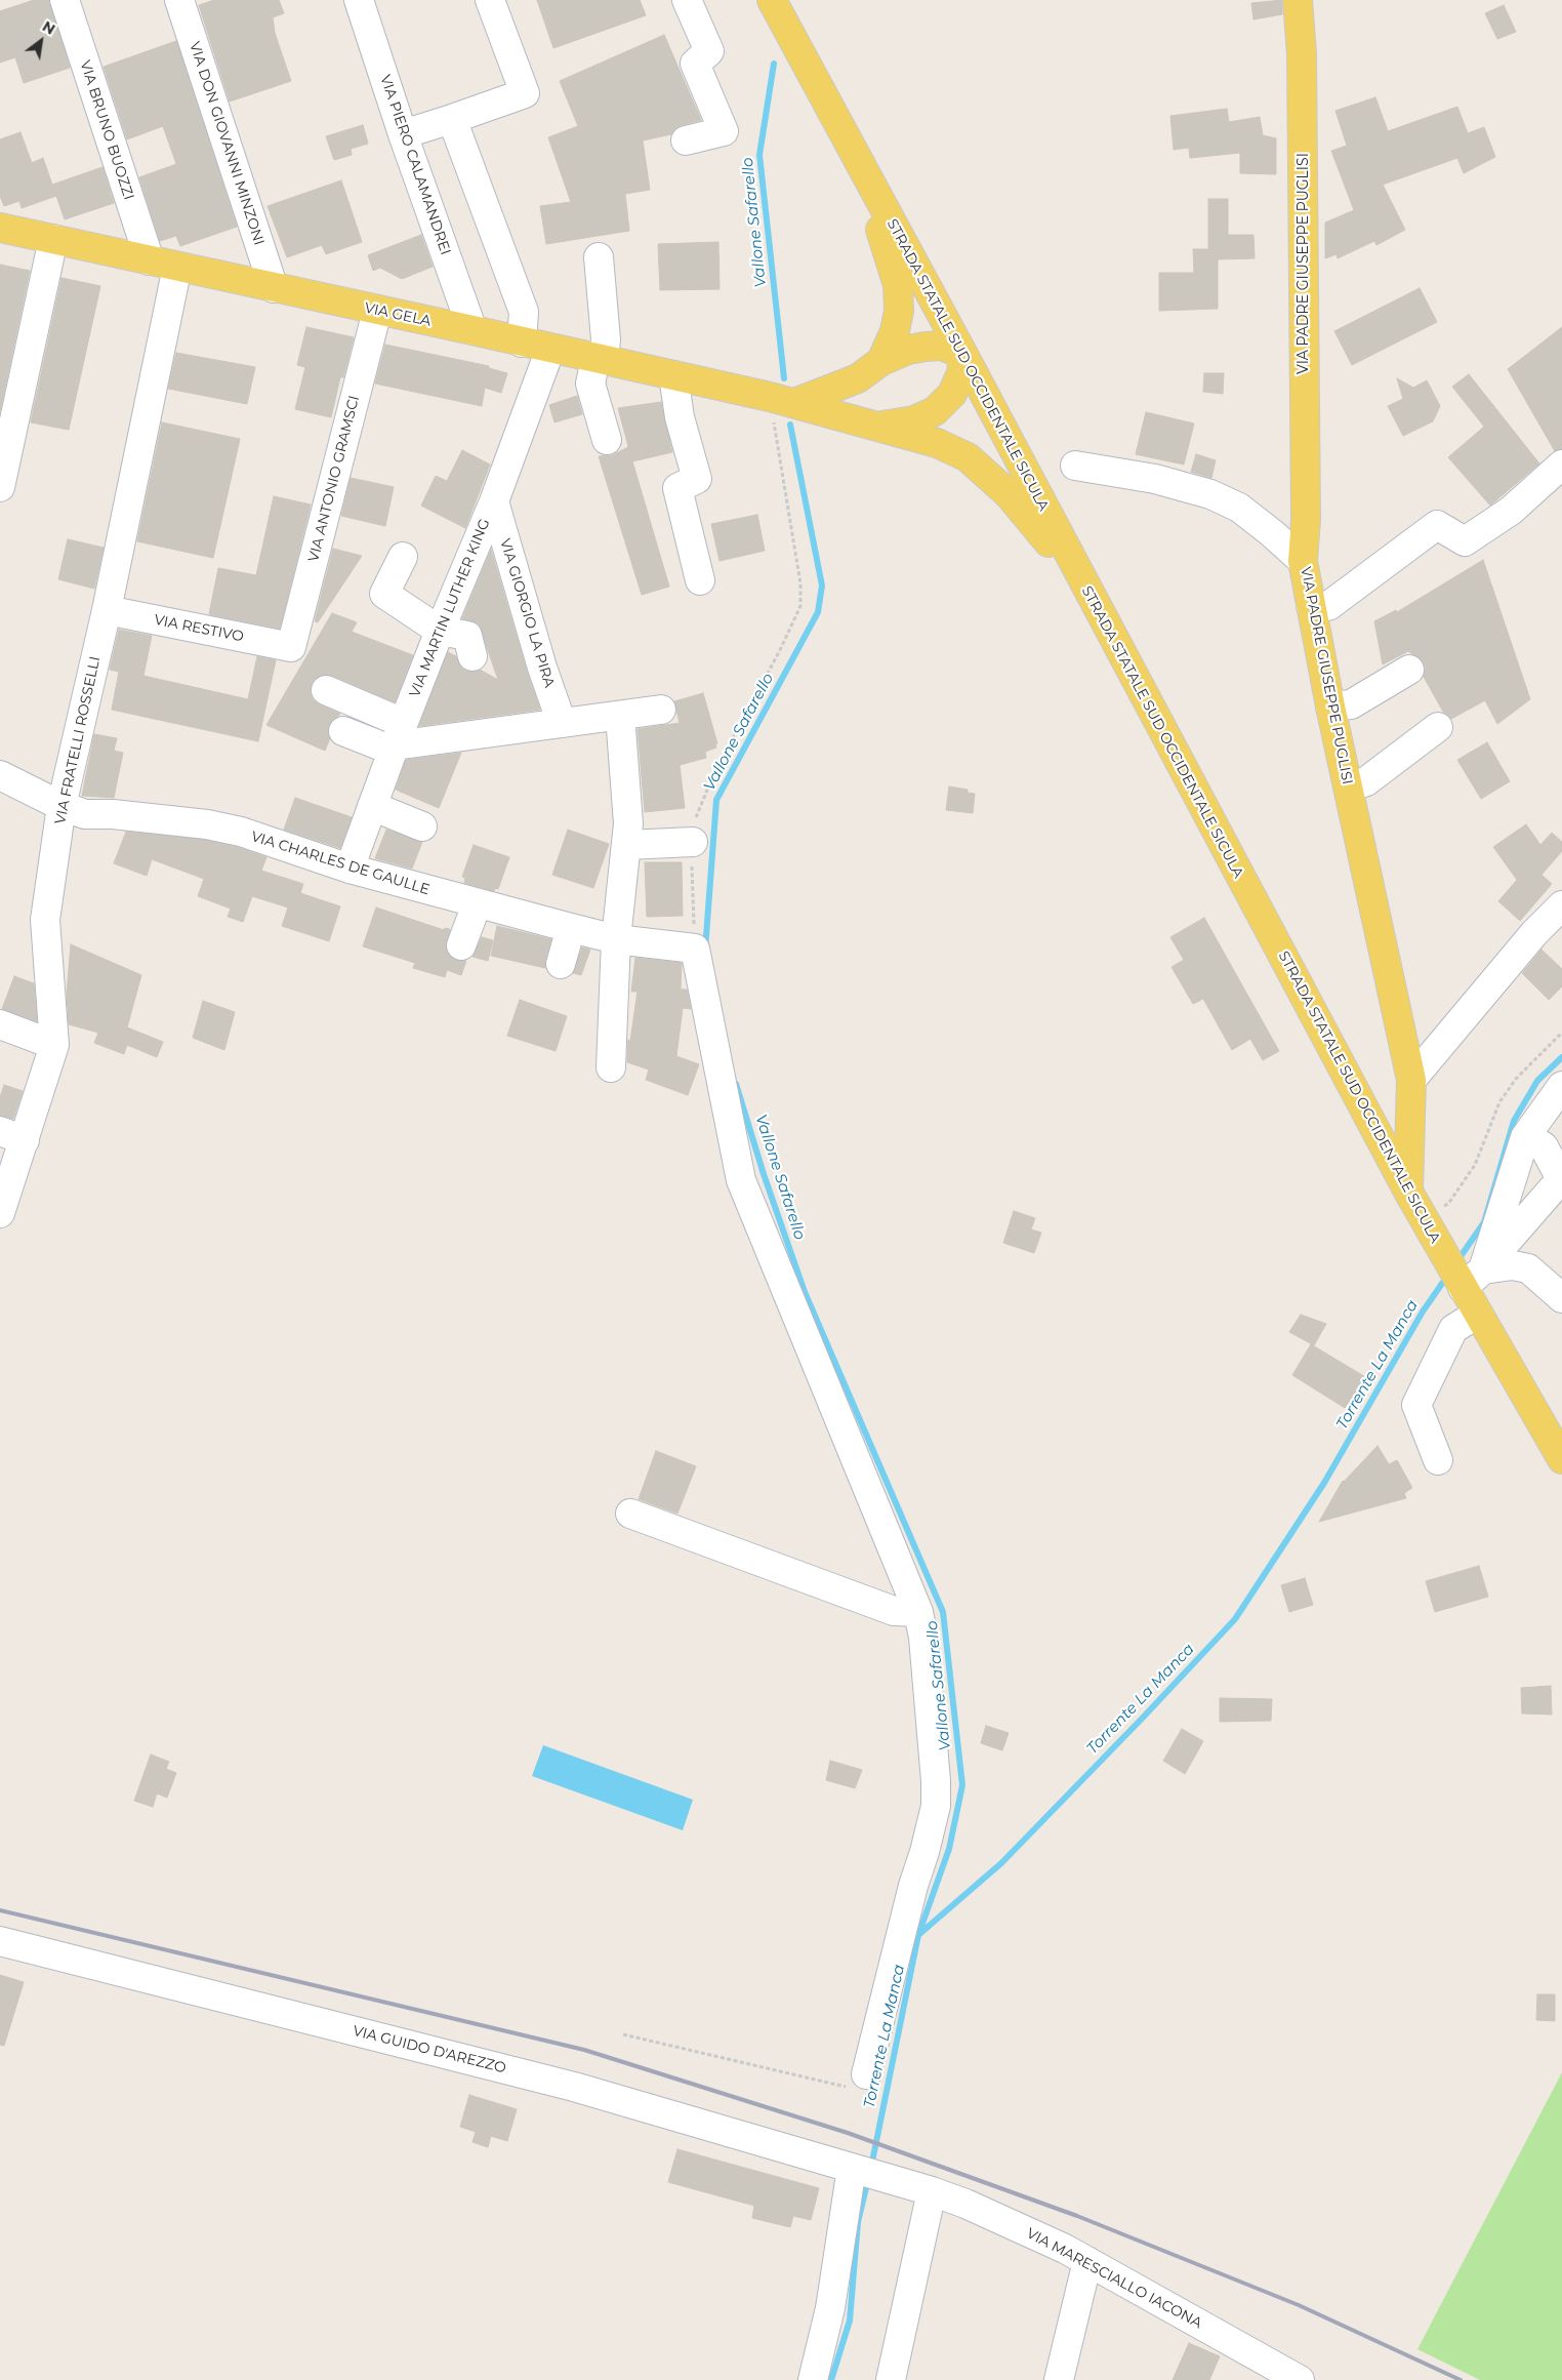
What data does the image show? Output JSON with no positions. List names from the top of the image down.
{
  "streets": {
    "main road": ["VIA PADRE GIUSEPPE PUGLISI", "VIA GELA", "STRADA STATALE SUD OCCIDENTALE SICULA"],
    "street": [
      "VIA BRUNO BUOZZI",
      "VIA DON GIOVANNI MINZONI",
      "VIA PIERO CALAMANDREI",
      "VIA ANTONIO GRAMSCI",
      "VIA MARTIN LUTHER KING",
      "VIA GIORGIO LA PIRA",
      "VIA RESTIVO",
      "VIA FRATELLI ROSSELLI",
      "VIA CHARLES DE GAULLE",
      "VIA GUIDO D'AREZZO",
      "VIA MARESCIALLO IACONA"
    ]
  },
  "crossings": [
    ["VIA BRUNO BUOZZI", "VIA GELA"],
    ["VIA DON GIOVANNI MINZONI", "VIA GELA"],
    ["VIA PIERO CALAMANDREI", "VIA GELA"],
    ["VIA PADRE GIUSEPPE PUGLISI", "STRADA STATALE SUD OCCIDENTALE SICULA"],
    ["VIA GELA", "STRADA STATALE SUD OCCIDENTALE SICULA"],
    ["VIA GELA", "VIA ANTONIO GRAMSCI"],
    ["VIA GELA", "VIA MARTIN LUTHER KING"],
    ["VIA GELA", "VIA FRATELLI ROSSELLI"],
    ["VIA ANTONIO GRAMSCI", "VIA RESTIVO"],
    ["VIA MARTIN LUTHER KING", "VIA GIORGIO LA PIRA"],
    ["VIA MARTIN LUTHER KING", "VIA CHARLES DE GAULLE"],
    ["VIA RESTIVO", "VIA FRATELLI ROSSELLI"],
    ["VIA FRATELLI ROSSELLI", "VIA CHARLES DE GAULLE"],
    ["VIA GUIDO D'AREZZO", "VIA MARESCIALLO IACONA"]
  ],
  "water": ["Vallone Safarello", "Torrente La Manca"],
  "north": "top right"
}
